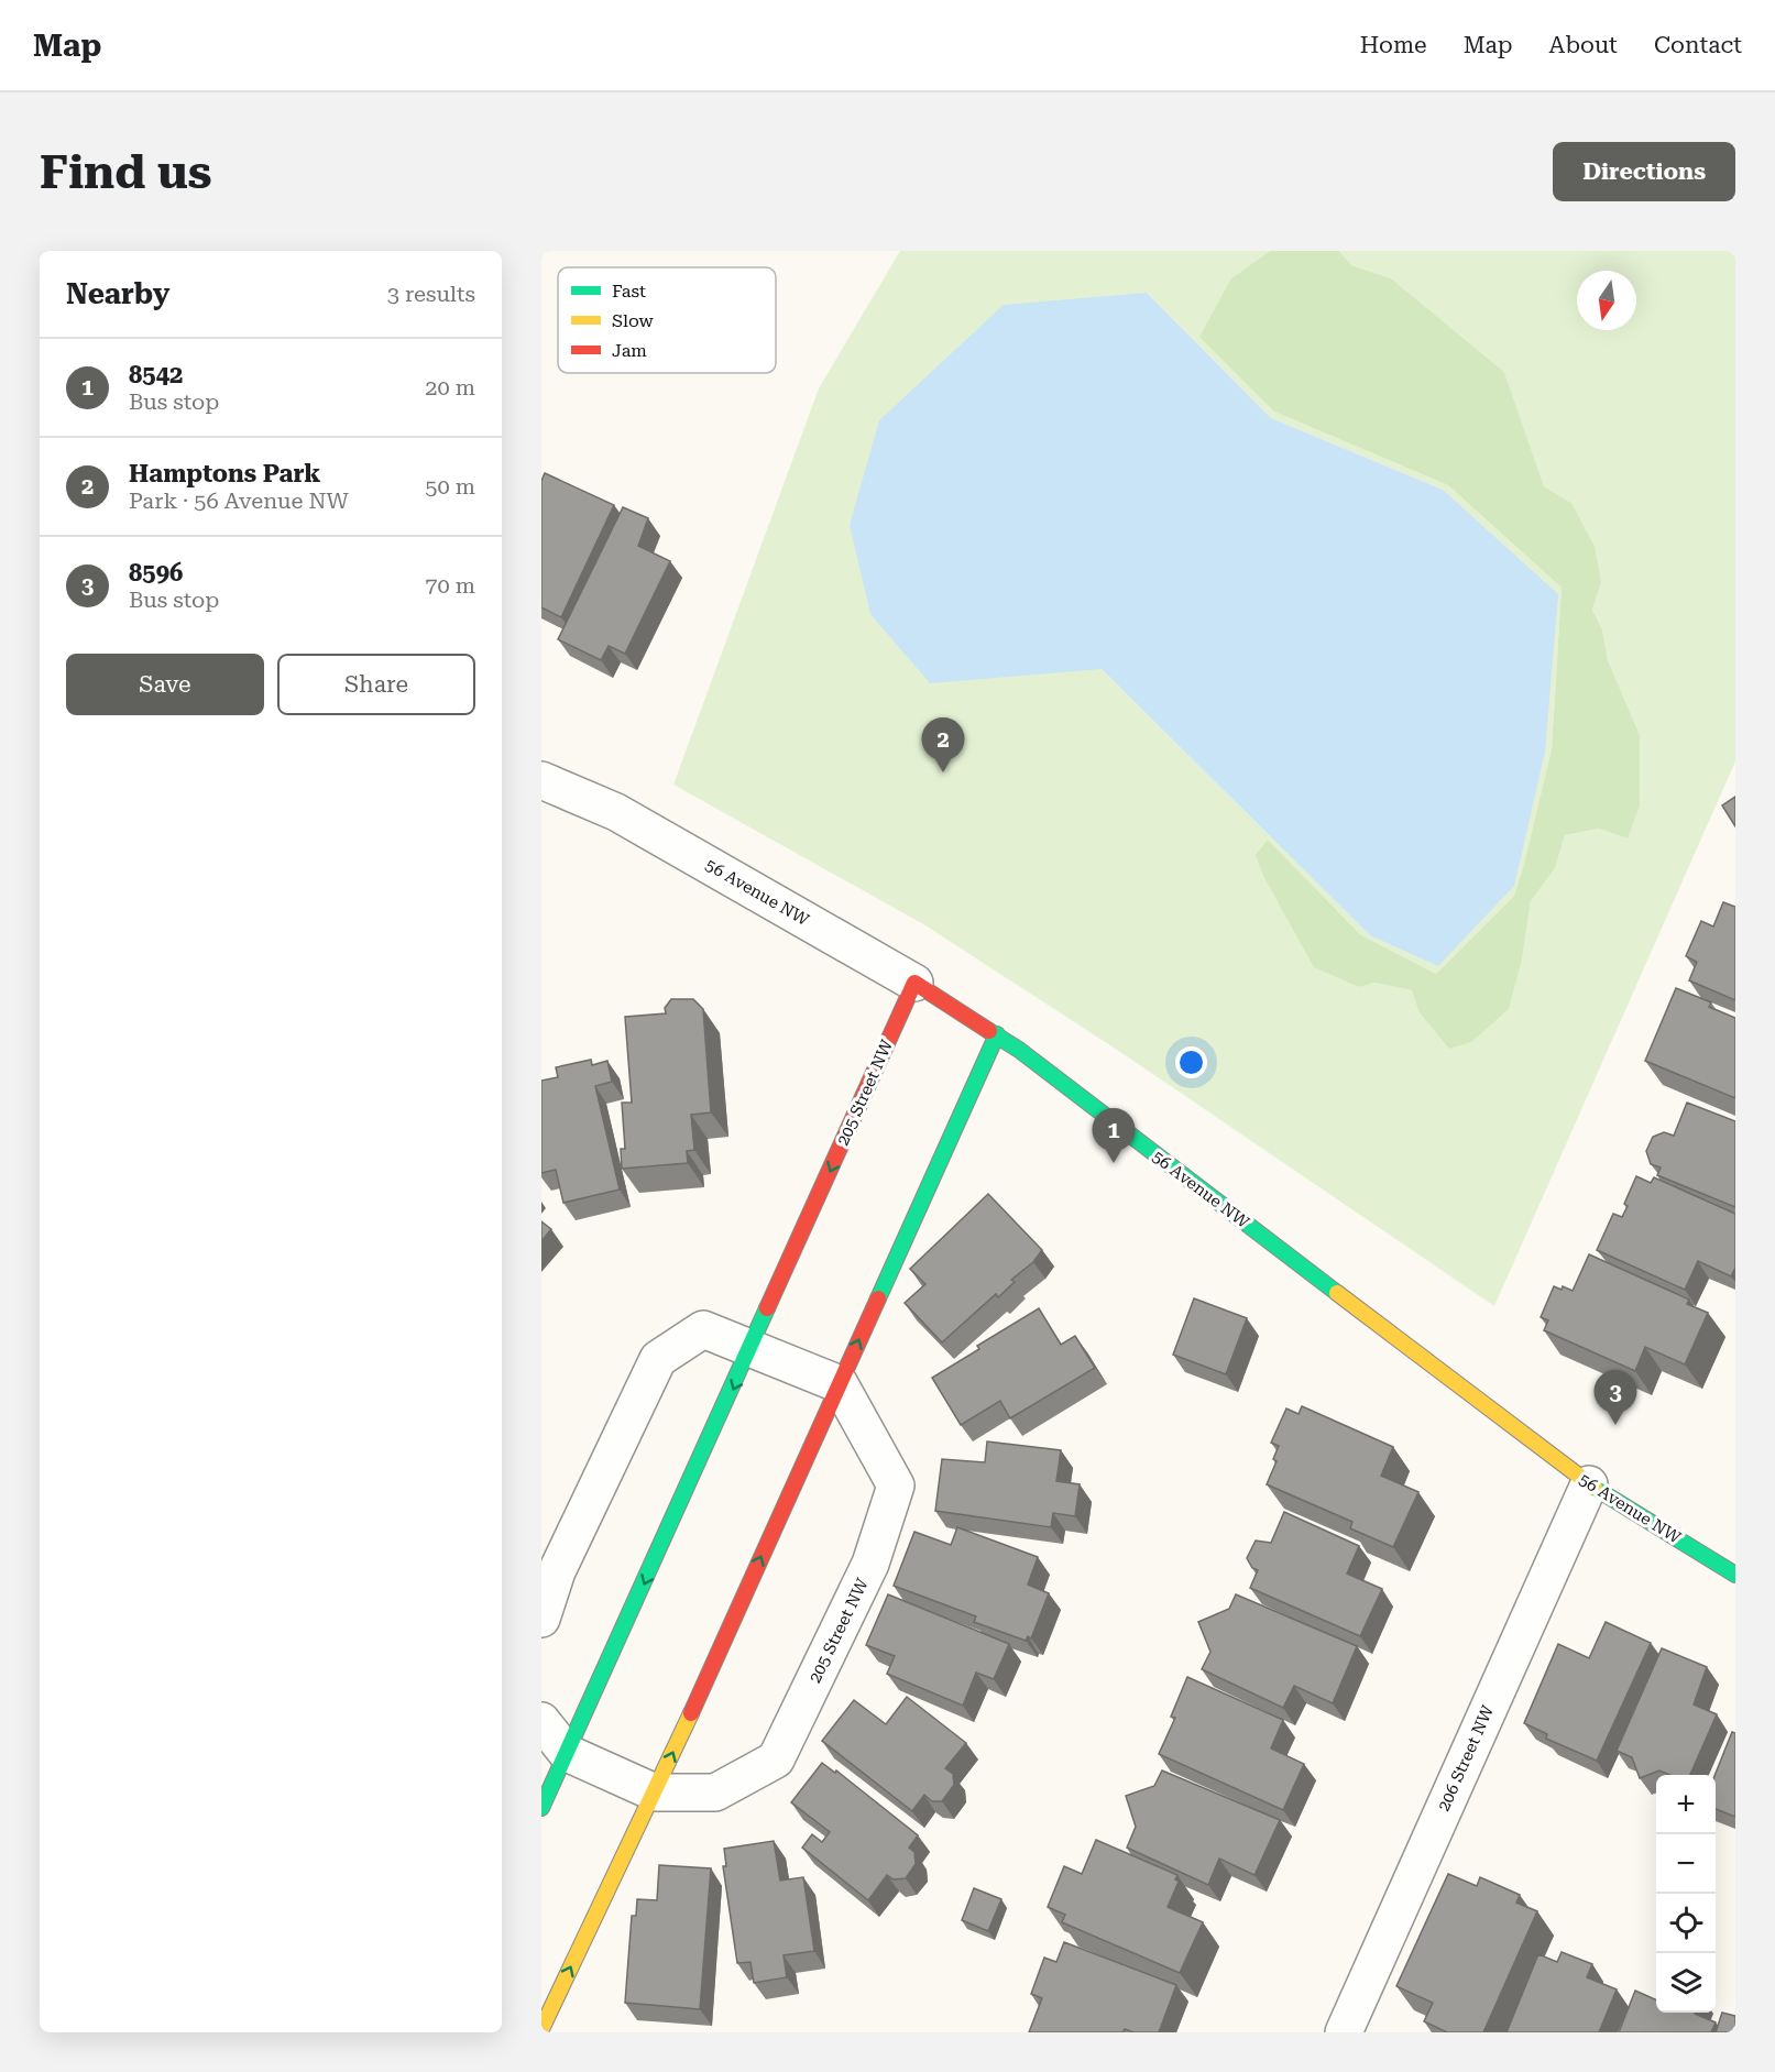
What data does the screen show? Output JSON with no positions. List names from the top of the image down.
{
  "streets": {
    "street": ["56 Avenue NW", "205 Street NW", "206 Street NW"]
  },
  "crossings": [
    ["56 Avenue NW", "205 Street NW"],
    ["56 Avenue NW", "206 Street NW"]
  ],
  "legend": ["Fast", "Slow", "Jam"],
  "north": "bottom",
  "page": {
    "header": "Map",
    "nav": [
      "Home",
      "Map",
      "About",
      "Contact"
    ],
    "buttons": [
      "Directions",
      ["Save", "Share"]
    ],
    "title": "Find us",
    "heading": ["Nearby", "3 results"],
    "list": [
      {
        "mark": "1",
        "name": "8542",
        "note": "Bus stop",
        "value": "20 m"
      },
      {
        "mark": "2",
        "name": "Hamptons Park",
        "note": "Park · 56 Avenue NW",
        "value": "50 m"
      },
      {
        "mark": "3",
        "name": "8596",
        "note": "Bus stop",
        "value": "70 m"
      }
    ],
    "pins": ["2", "1", "3"],
    "map_buttons": ["+", "−"]
  }
}
